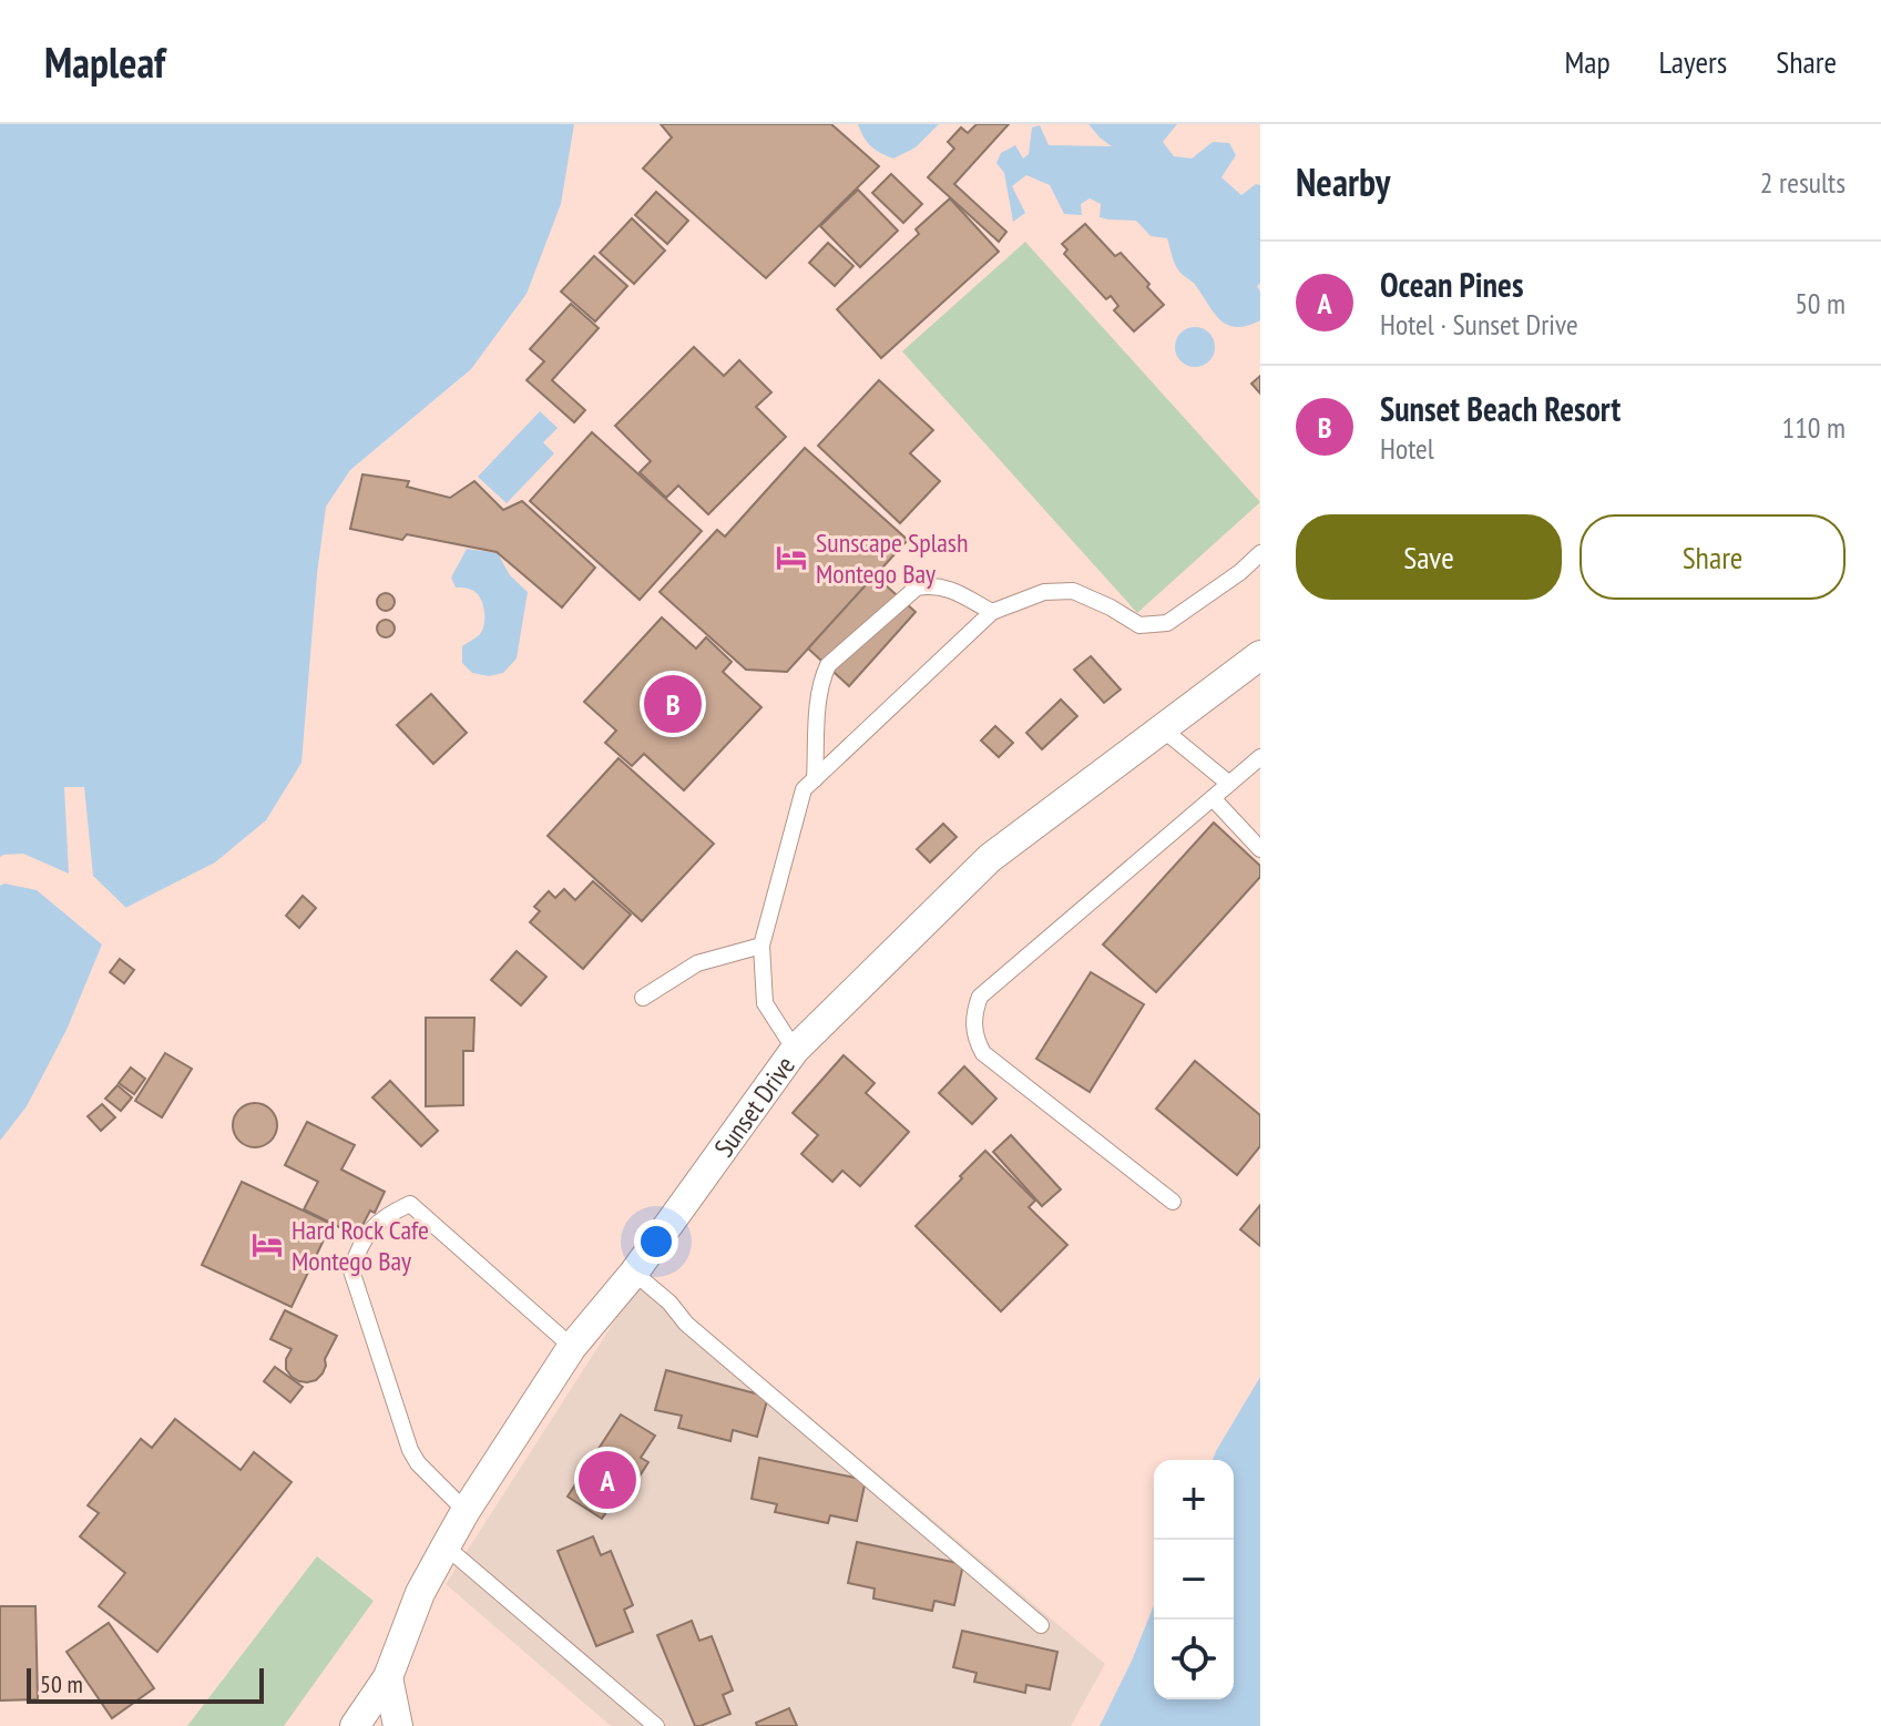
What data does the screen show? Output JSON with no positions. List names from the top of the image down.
{
  "streets": {
    "street": ["Sunset Drive"]
  },
  "places": {
    "hotel": ["Sunscape Splash Montego Bay", "Hard Rock Cafe Montego Bay"]
  },
  "scale_bar": "50 m",
  "page": {
    "header": "Mapleaf",
    "nav": ["Map", "Layers", "Share"],
    "heading": ["Nearby", "2 results"],
    "list": [
      {
        "mark": "A",
        "name": "Ocean Pines",
        "note": "Hotel · Sunset Drive",
        "value": "50 m"
      },
      {
        "mark": "B",
        "name": "Sunset Beach Resort",
        "note": "Hotel",
        "value": "110 m"
      }
    ],
    "buttons": ["Save", "Share"],
    "pins": ["B", "A"],
    "map_buttons": ["+", "−"],
    "scale": "50 m"
  }
}
